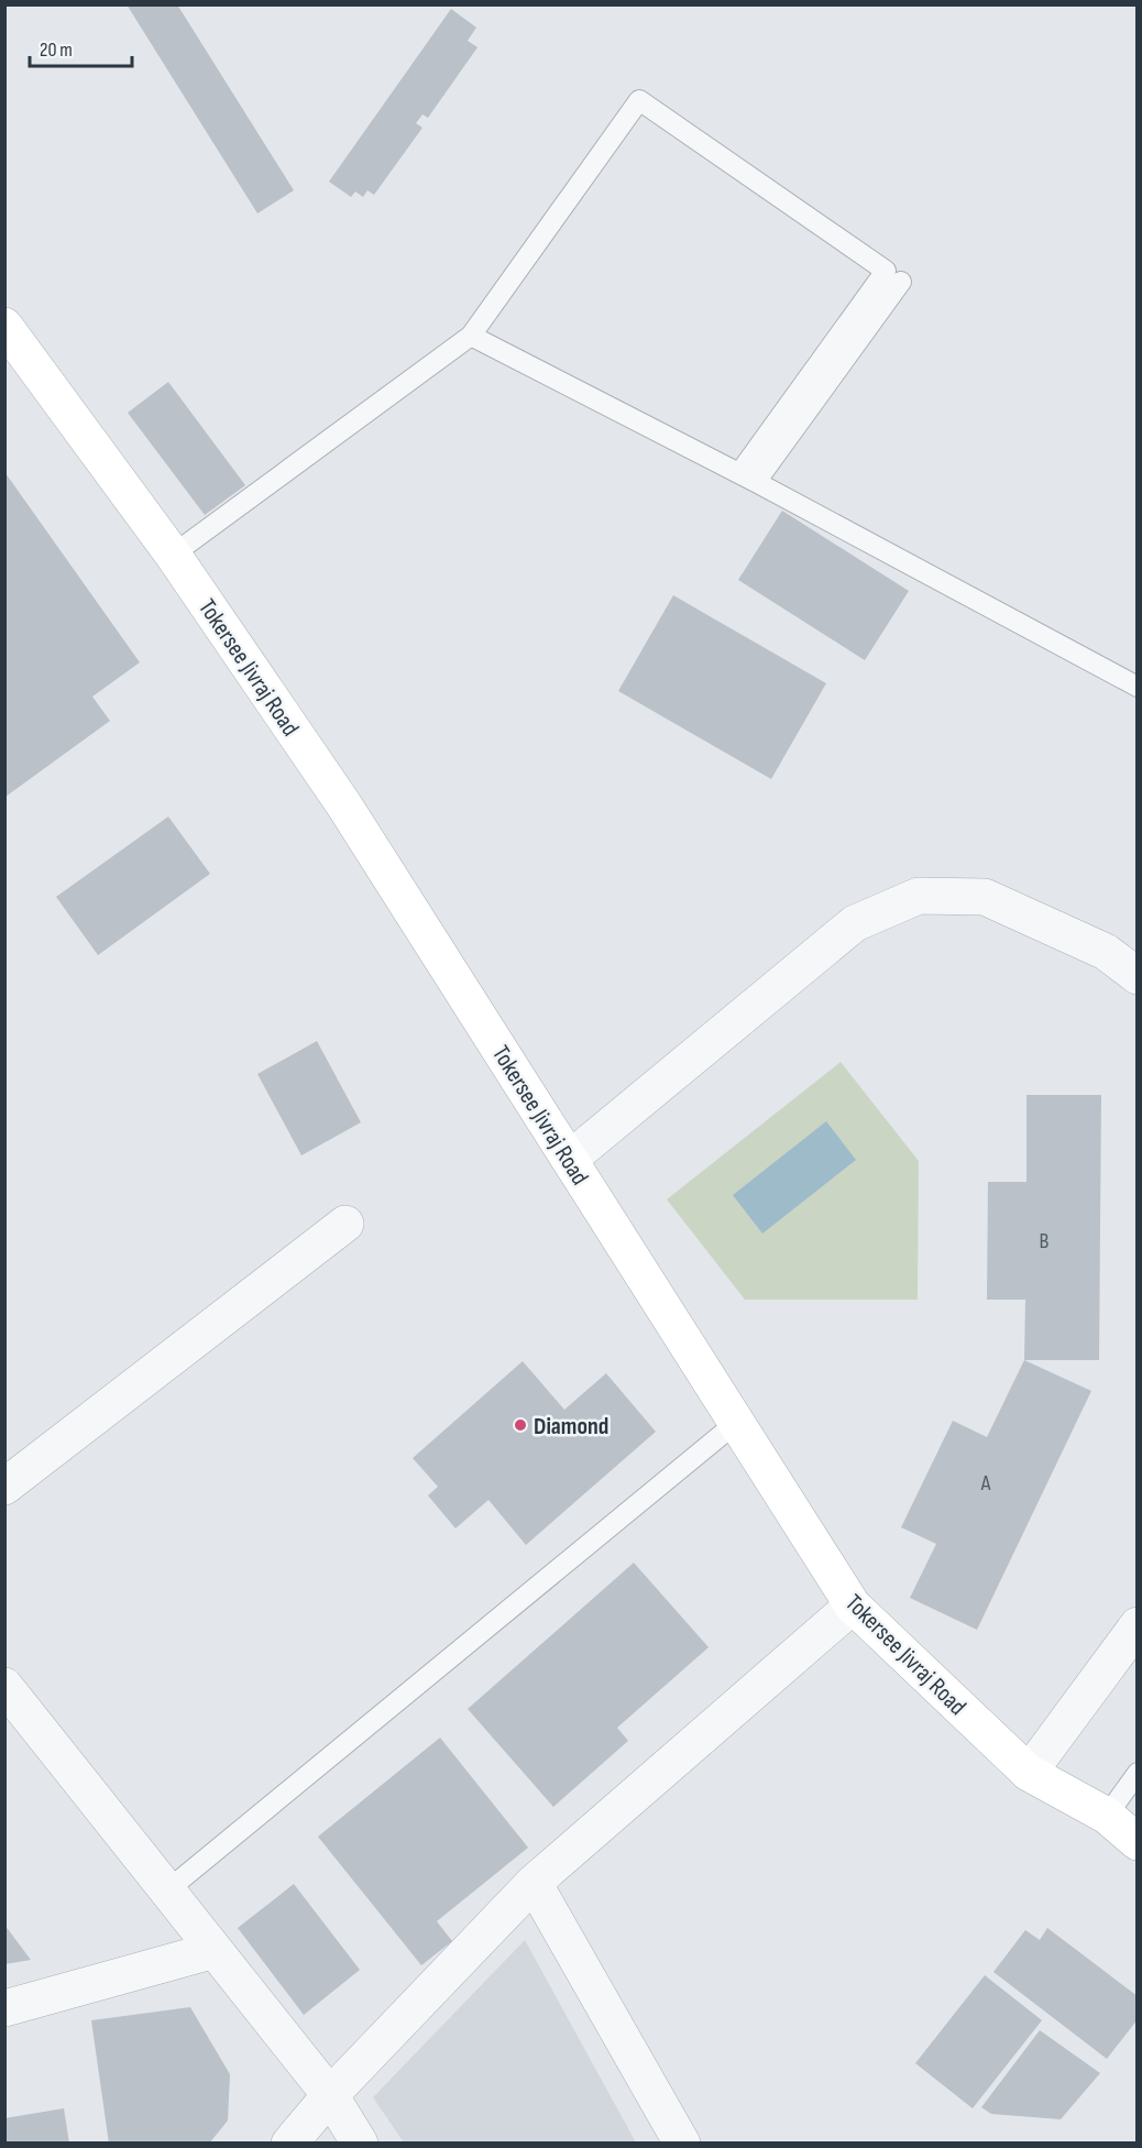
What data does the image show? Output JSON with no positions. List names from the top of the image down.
{
  "streets": {
    "street": ["Tokersee Jivraj Road"]
  },
  "places": ["Diamond"],
  "house_numbers": ["B", "A"],
  "scale_bar": "20 m"
}
